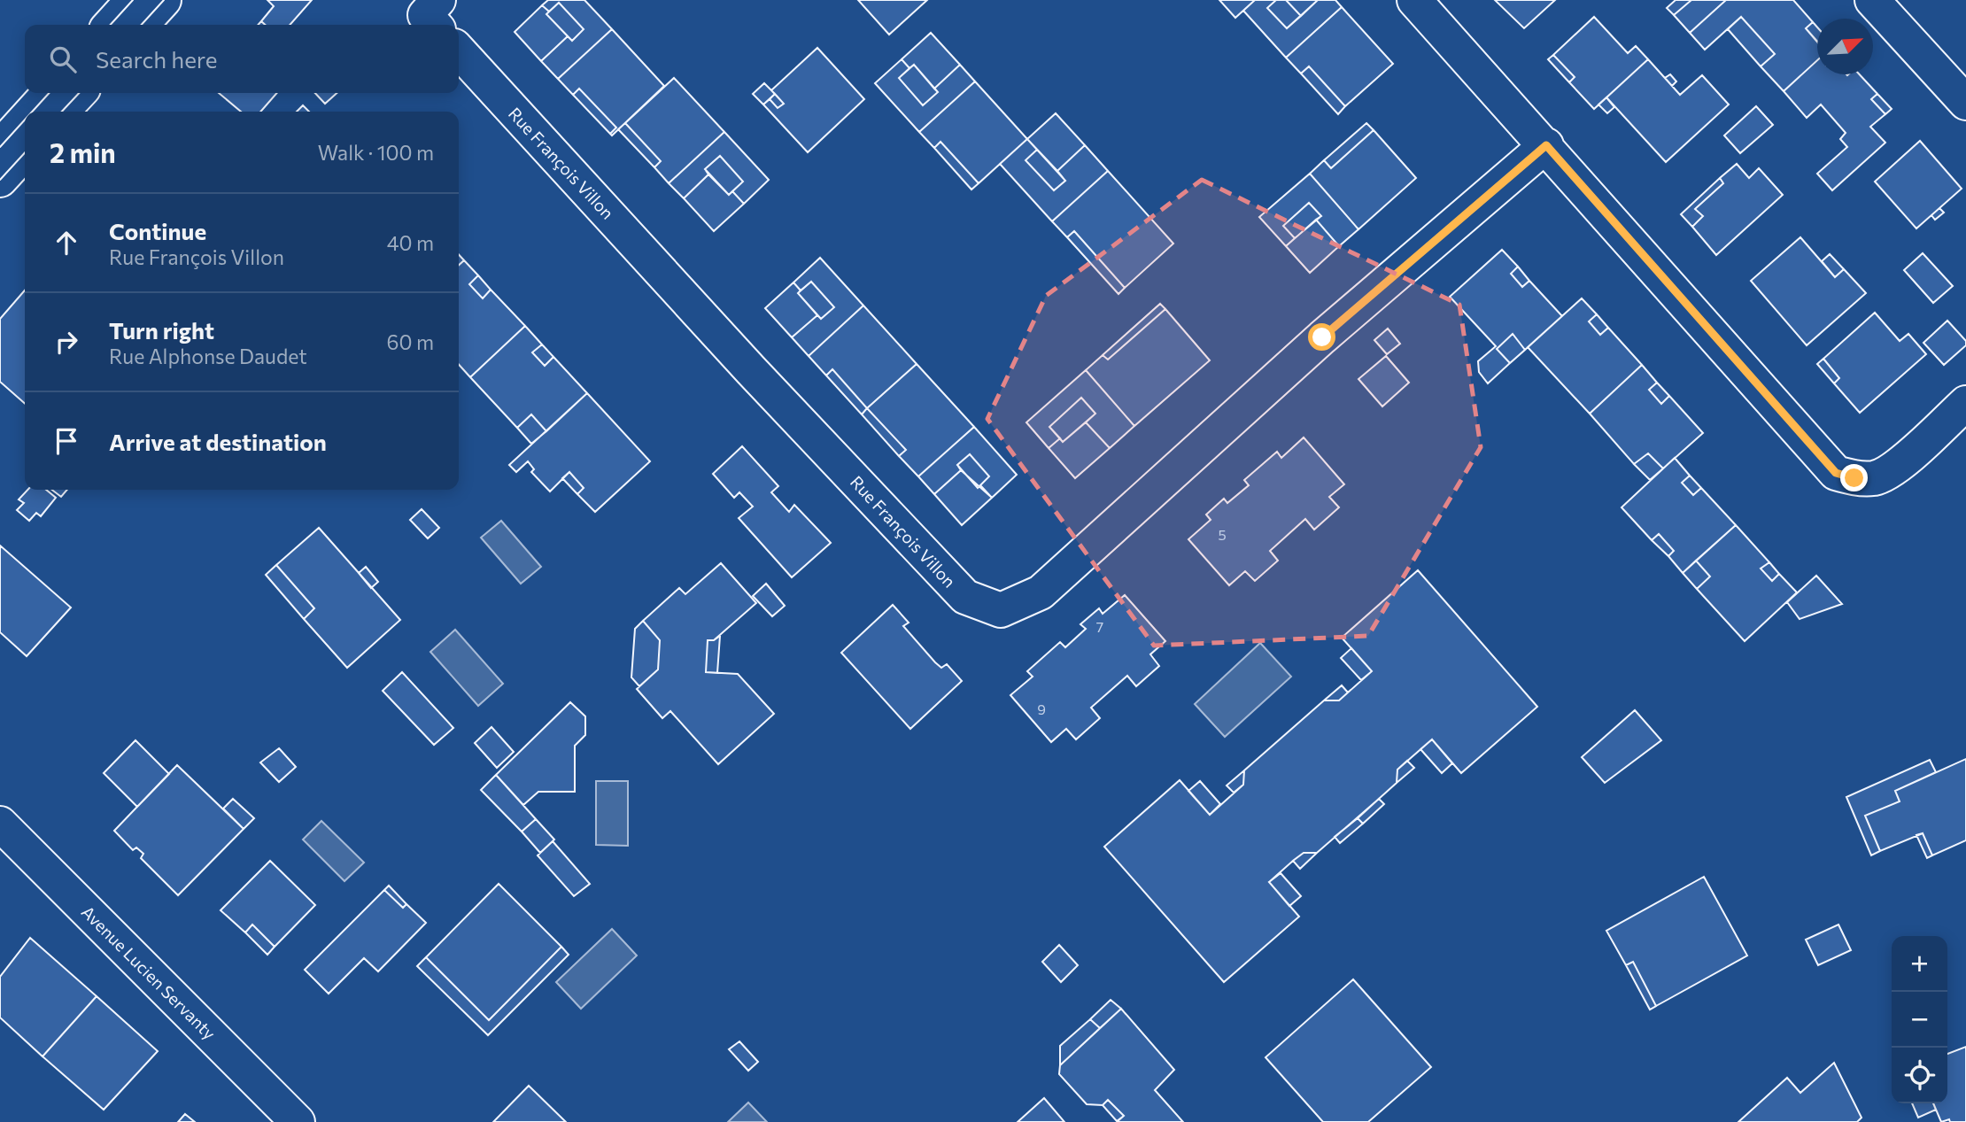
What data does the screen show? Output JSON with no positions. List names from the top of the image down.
{
  "streets": {
    "street": ["Rue François Villon", "Avenue Lucien Servanty"]
  },
  "house_numbers": ["5", "7", "9"],
  "north": "top right",
  "page": {
    "search": "Search here",
    "heading": ["2 min", "Walk · 100 m"],
    "list": [
      ["Continue", "Rue François Villon", "40 m"],
      ["Turn right", "Rue Alphonse Daudet", "60 m"],
      "Arrive at destination"
    ],
    "map_buttons": ["+", "−"]
  }
}
